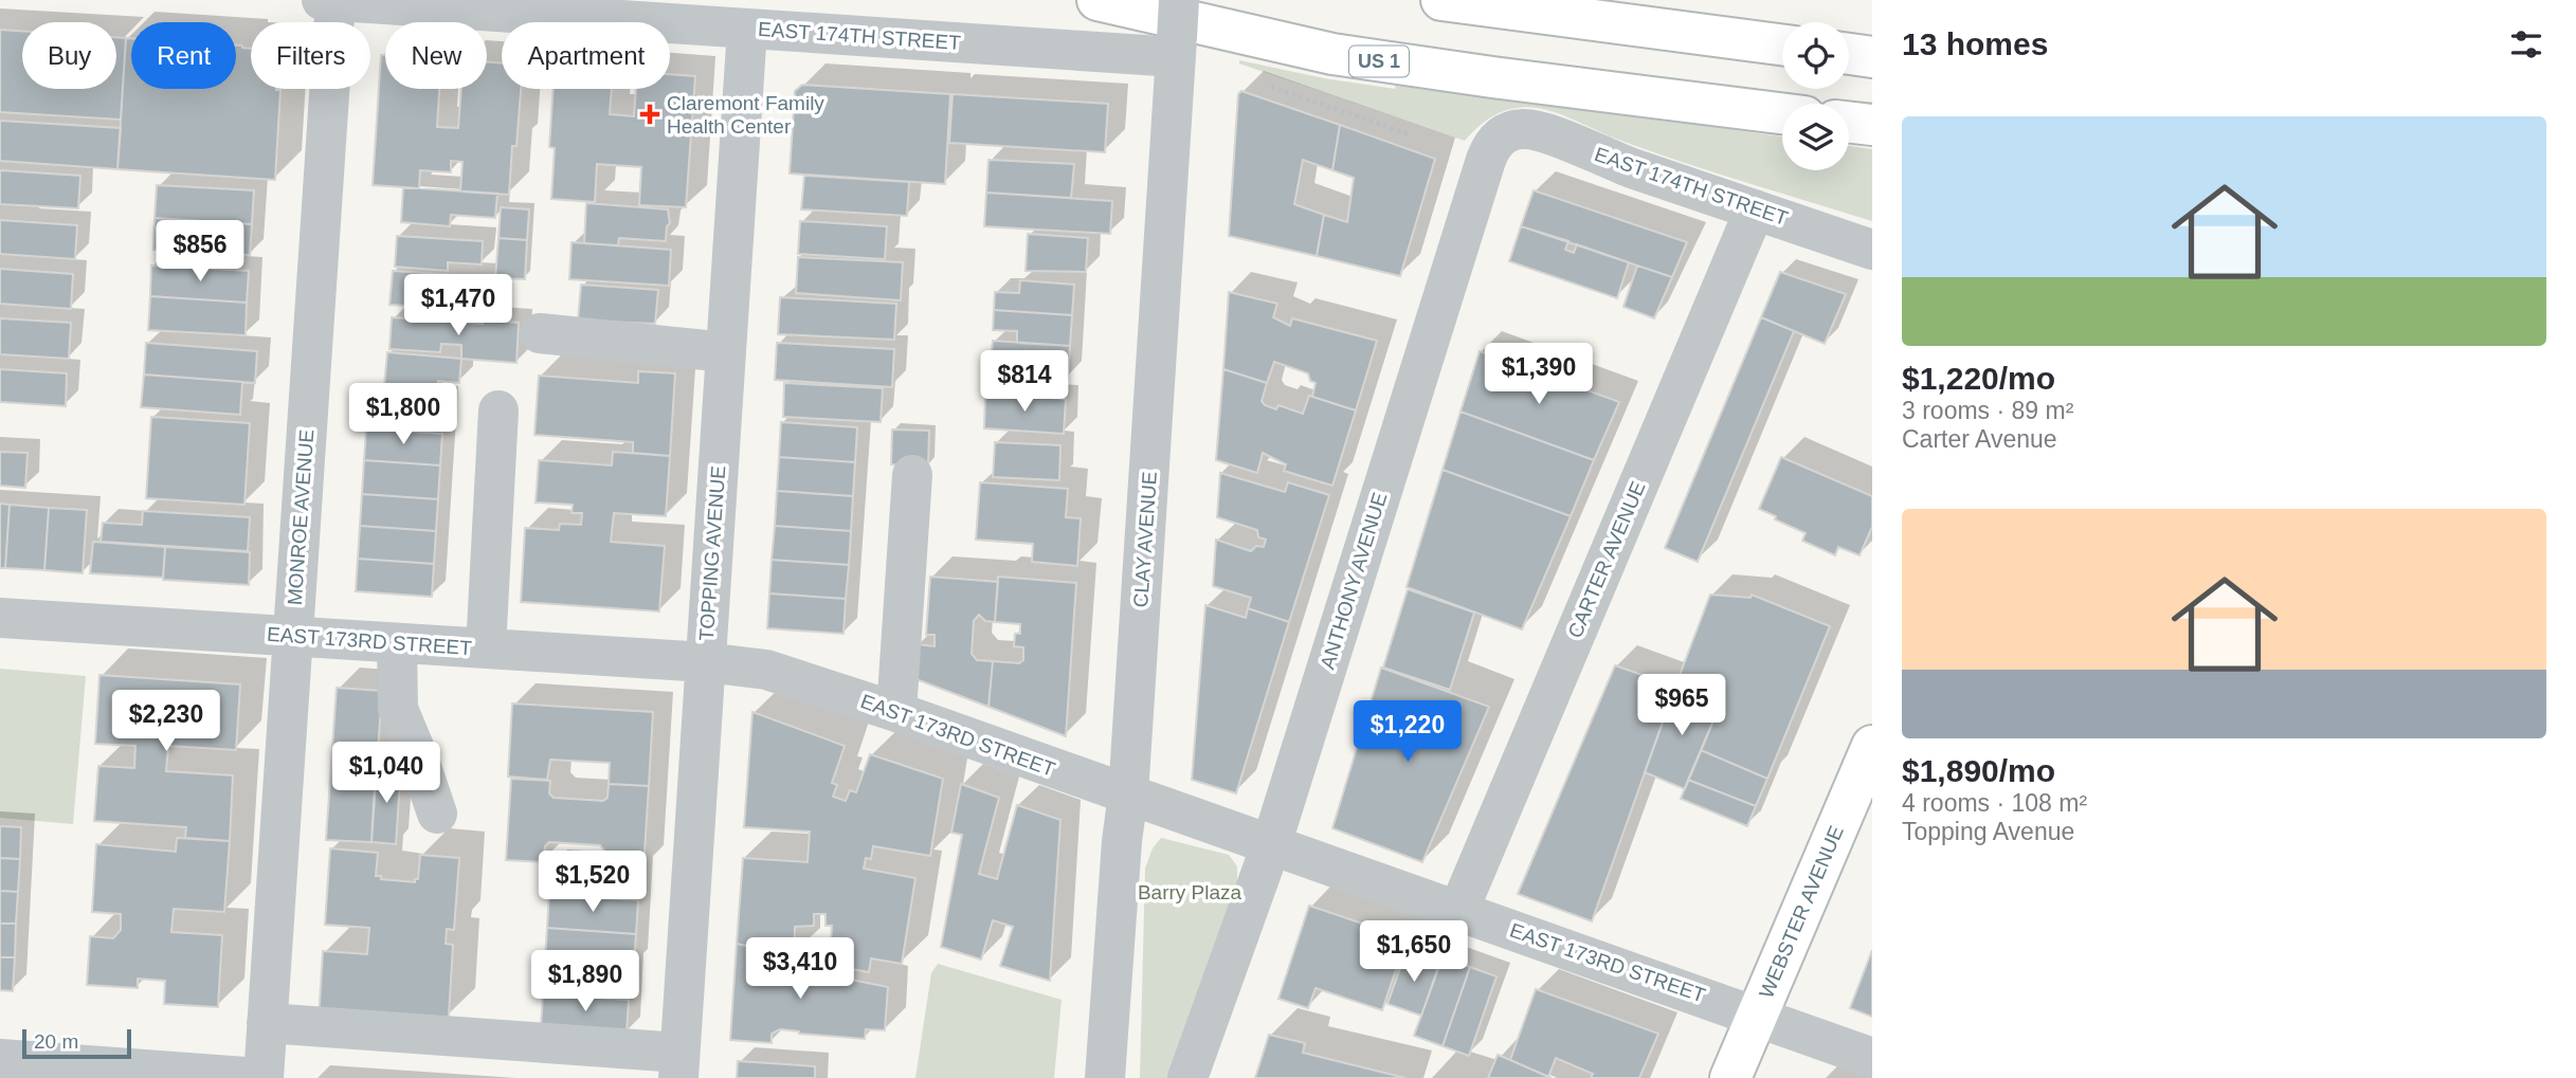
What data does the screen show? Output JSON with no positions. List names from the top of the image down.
{
  "streets": {
    "main road": ["US 1", "WEBSTER AVENUE"],
    "street": [
      "EAST 174TH STREET",
      "MONROE AVENUE",
      "CLAY AVENUE",
      "TOPPING AVENUE",
      "CARTER AVENUE",
      "ANTHONY AVENUE",
      "EAST 173RD STREET"
    ]
  },
  "crossings": [
    ["EAST 174TH STREET", "MONROE AVENUE"],
    ["EAST 174TH STREET", "CLAY AVENUE"],
    ["EAST 174TH STREET", "TOPPING AVENUE"],
    ["EAST 174TH STREET", "CARTER AVENUE"],
    ["EAST 174TH STREET", "ANTHONY AVENUE"],
    ["MONROE AVENUE", "EAST 173RD STREET"],
    ["CLAY AVENUE", "EAST 173RD STREET"],
    ["TOPPING AVENUE", "EAST 173RD STREET"],
    ["CARTER AVENUE", "EAST 173RD STREET"],
    ["ANTHONY AVENUE", "EAST 173RD STREET"],
    ["EAST 173RD STREET", "WEBSTER AVENUE"]
  ],
  "parks": ["Barry Plaza"],
  "places": {
    "health": ["Claremont Family Health Center"]
  },
  "scale_bar": "20 m",
  "page": {
    "heading": "13 homes",
    "chip": [
      "Buy",
      "Rent",
      "Filters",
      "New",
      "Apartment"
    ],
    "list": [
      {
        "name": "$1,220/mo",
        "note": "3 rooms · 89 m² · Carter Avenue"
      },
      {
        "name": "$1,890/mo",
        "note": "4 rooms · 108 m² · Topping Avenue"
      }
    ],
    "price": [
      "$856",
      "$1,470",
      "$1,390",
      "$814",
      "$1,800",
      "$965",
      "$2,230",
      "$1,220",
      "$1,040",
      "$1,520",
      "$1,650",
      "$3,410",
      "$1,890"
    ],
    "scale": "20 m"
  }
}
